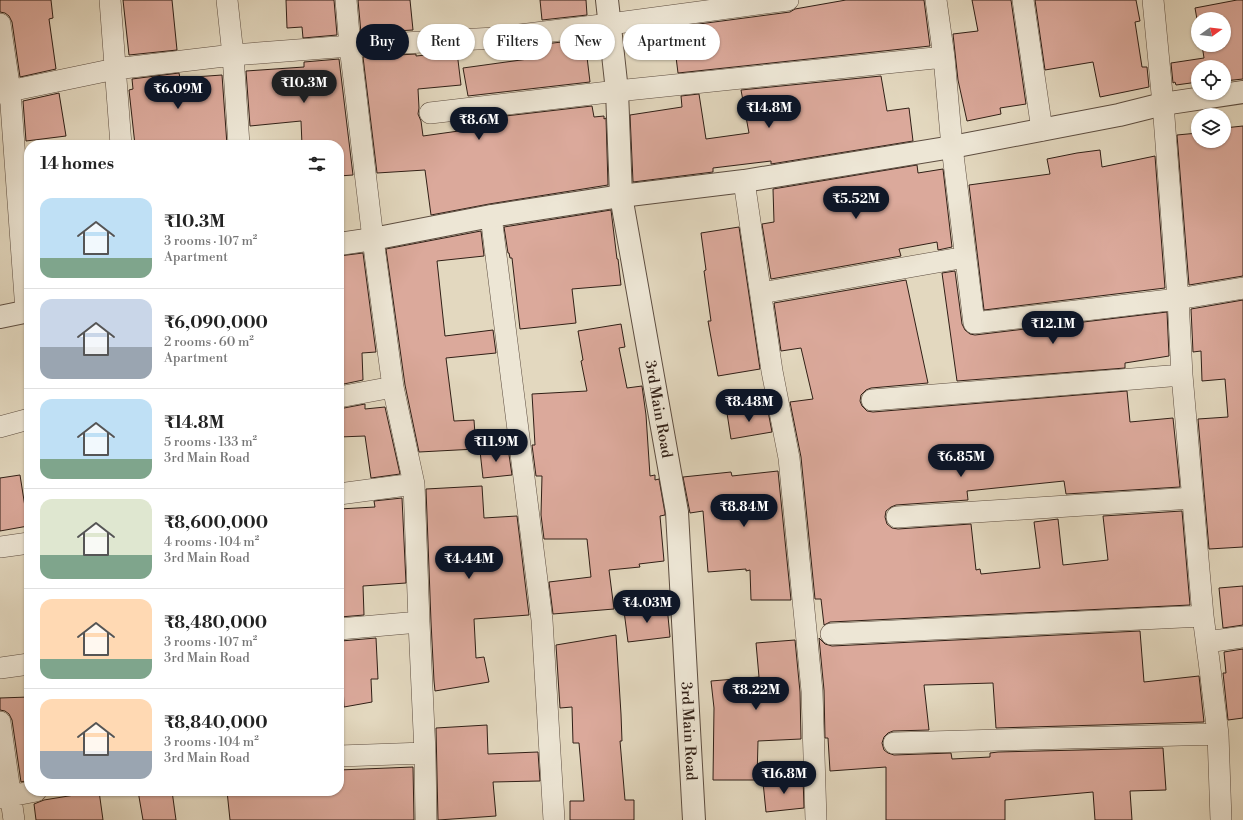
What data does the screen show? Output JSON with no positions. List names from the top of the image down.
{
  "streets": {
    "street": ["3rd Main Road"]
  },
  "north": "right",
  "page": {
    "chip": [
      "Buy",
      "Rent",
      "Filters",
      "New",
      "Apartment"
    ],
    "price": [
      "₹10.3M",
      "₹6.09M",
      "₹14.8M",
      "₹8.6M",
      "₹5.52M",
      "₹12.1M",
      "₹8.48M",
      "₹11.9M",
      "₹6.85M",
      "₹8.84M",
      "₹4.44M",
      "₹4.03M",
      "₹8.22M",
      "₹16.8M"
    ],
    "heading": "14 homes",
    "list": [
      {
        "name": "₹10.3M",
        "note": "3 rooms · 107 m² · Apartment"
      },
      {
        "name": "₹6,090,000",
        "note": "2 rooms · 60 m² · Apartment"
      },
      {
        "name": "₹14.8M",
        "note": "5 rooms · 133 m² · 3rd Main Road"
      },
      {
        "name": "₹8,600,000",
        "note": "4 rooms · 104 m² · 3rd Main Road"
      },
      {
        "name": "₹8,480,000",
        "note": "3 rooms · 107 m² · 3rd Main Road"
      },
      {
        "name": "₹8,840,000",
        "note": "3 rooms · 104 m² · 3rd Main Road"
      }
    ]
  }
}
